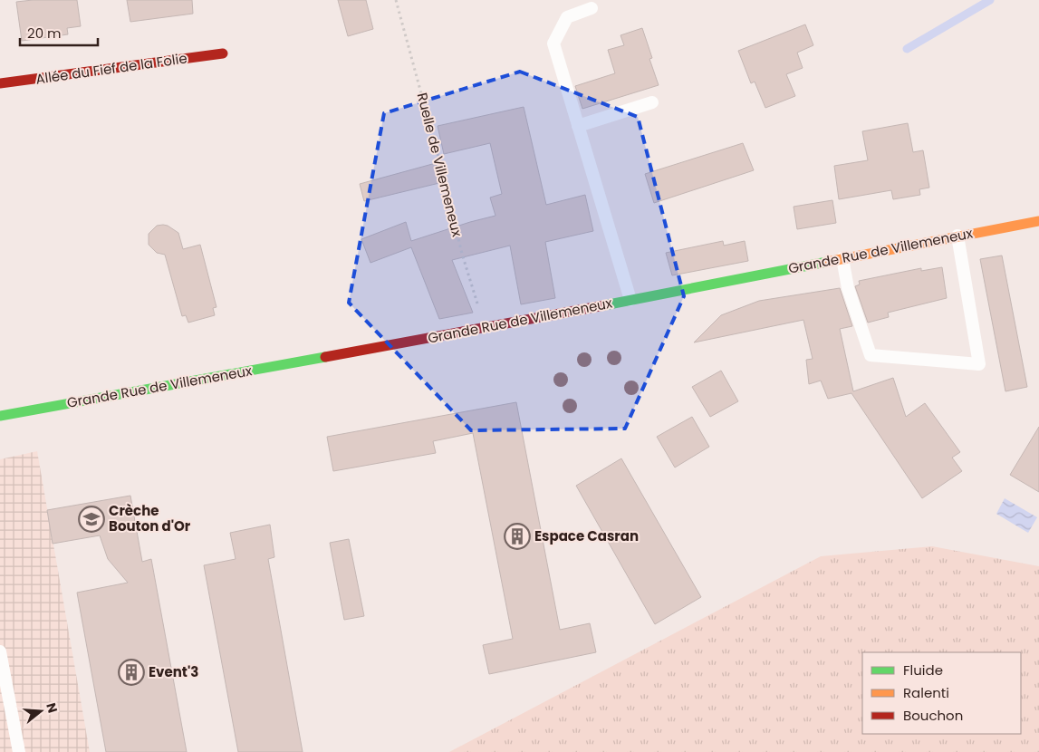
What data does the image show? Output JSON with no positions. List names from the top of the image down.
{
  "streets": {
    "main road": ["Allée du Fief de la Folie", "Grande Rue de Villemeneux"],
    "path": ["Ruelle de Villemeneux"]
  },
  "crossings": [
    ["Ruelle de Villemeneux", "Grande Rue de Villemeneux"]
  ],
  "places": {
    "school or university": ["Crèche Bouton d'Or"],
    "building": ["Espace Casran", "Event'3"]
  },
  "legend": ["Fluide", "Ralenti", "Bouchon"],
  "scale_bar": "20 m",
  "north": "right"
}
